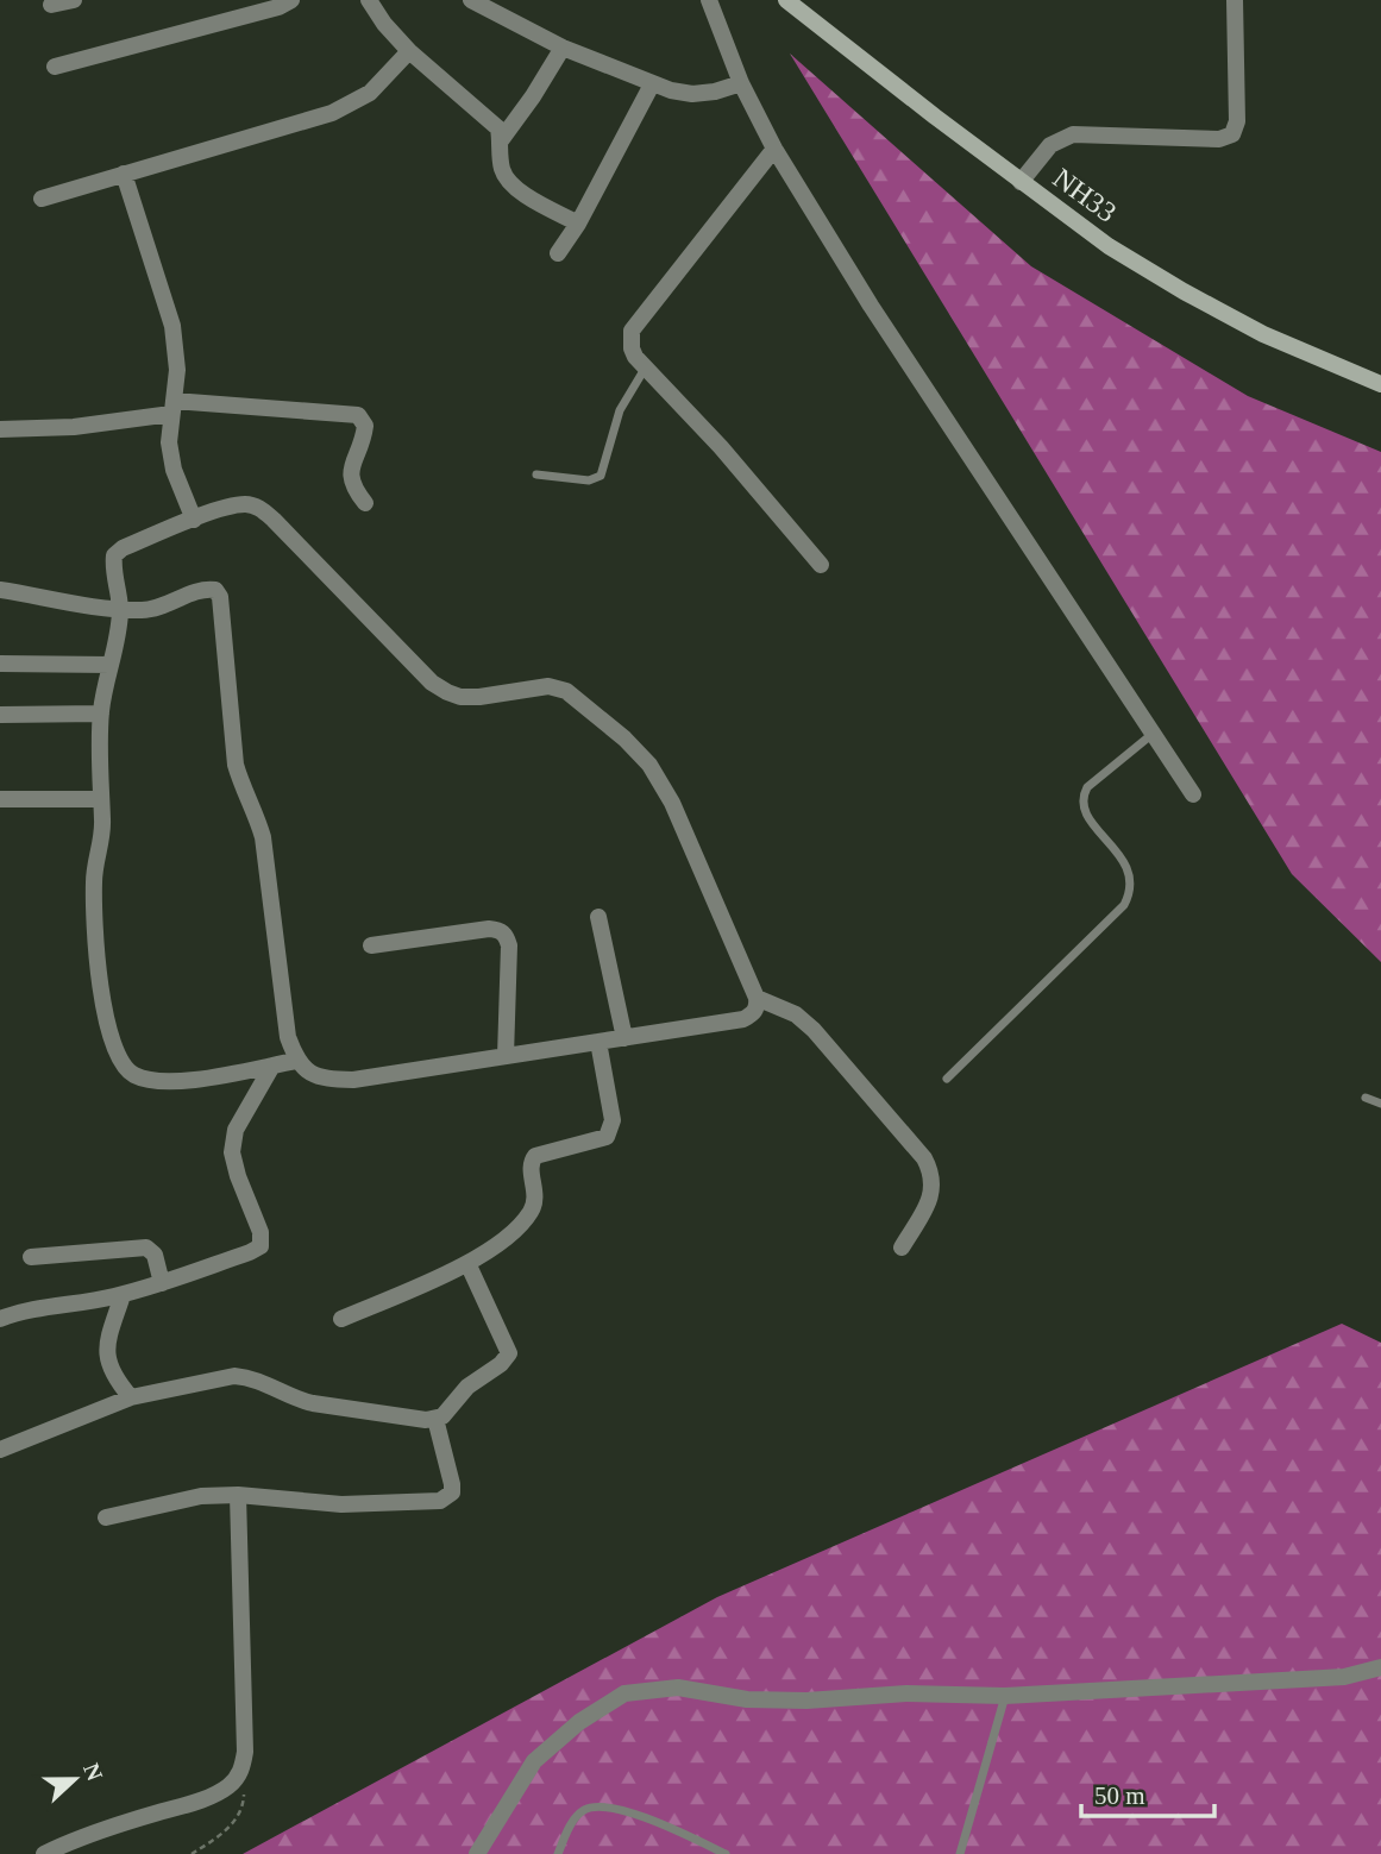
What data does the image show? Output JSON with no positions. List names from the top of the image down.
{
  "streets": {
    "main road": ["NH33"]
  },
  "scale_bar": "50 m",
  "north": "right"
}
